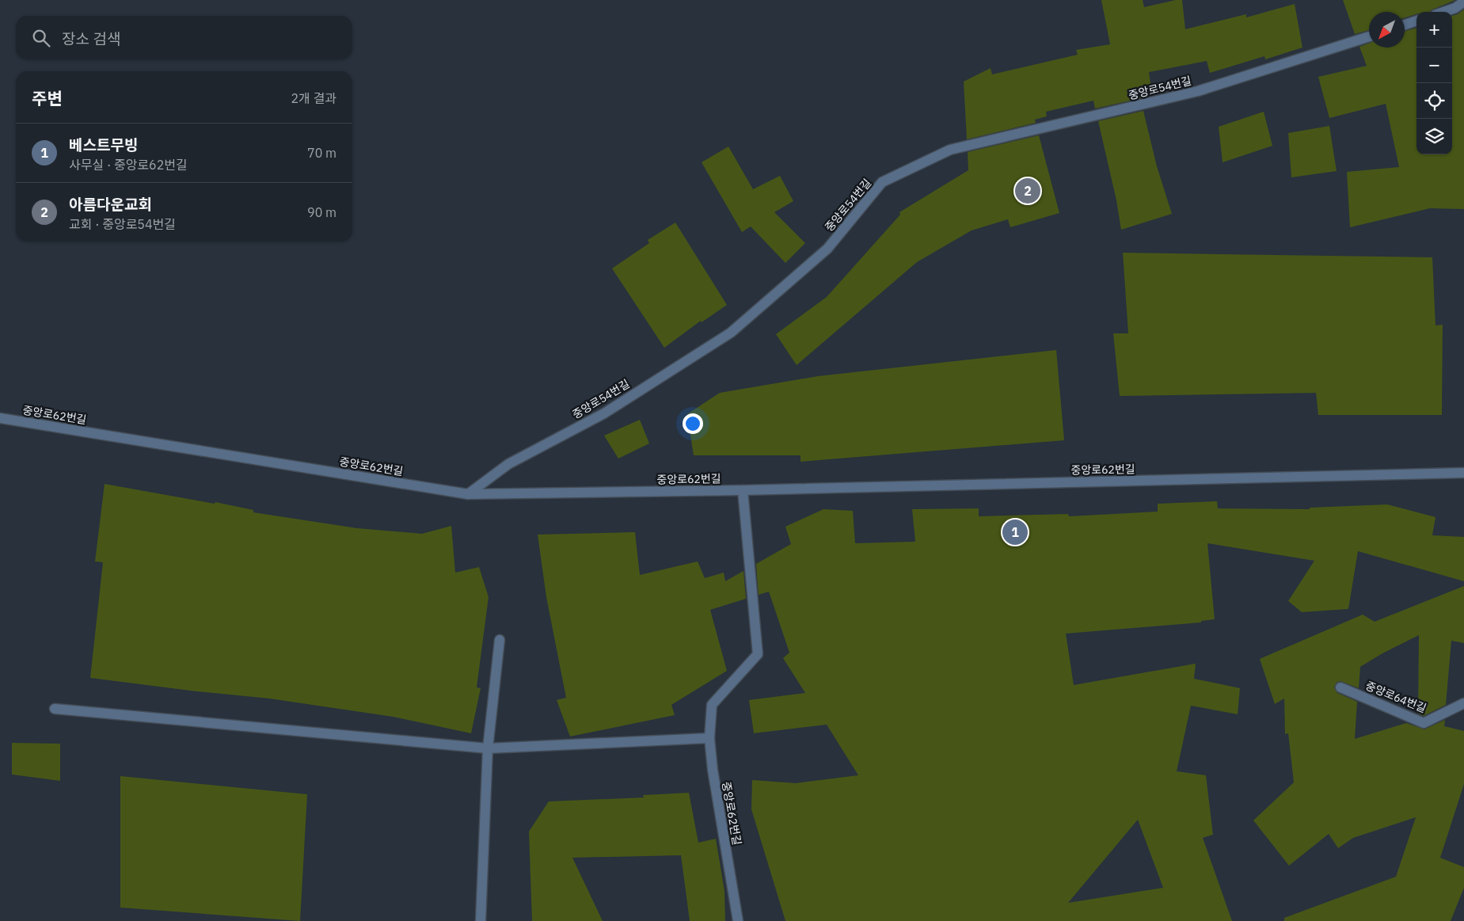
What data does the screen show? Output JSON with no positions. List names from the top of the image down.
{
  "streets": {
    "street": ["중앙로54번길", "중앙로62번길", "중앙로64번길"]
  },
  "crossings": [
    ["중앙로54번길", "중앙로62번길"]
  ],
  "north": "bottom left",
  "page": {
    "map_buttons": ["+", "−"],
    "search": "장소 검색",
    "heading": ["주변", "2개 결과"],
    "list": [
      {
        "mark": "1",
        "name": "베스트무빙",
        "note": "사무실 · 중앙로62번길",
        "value": "70 m"
      },
      {
        "mark": "2",
        "name": "아름다운교회",
        "note": "교회 · 중앙로54번길",
        "value": "90 m"
      }
    ],
    "pins": ["2", "1"]
  }
}
